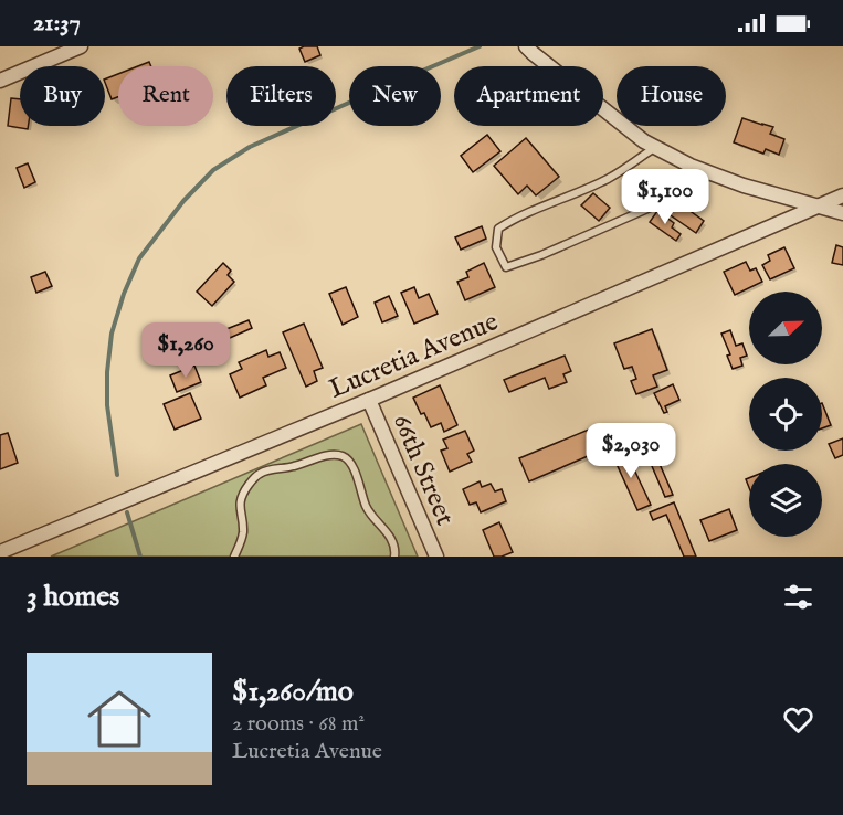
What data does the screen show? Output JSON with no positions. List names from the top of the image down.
{
  "streets": {
    "street": ["Lucretia Avenue", "66th Street"]
  },
  "crossings": [
    ["Lucretia Avenue", "66th Street"]
  ],
  "north": "top right",
  "page": {
    "status": "21:37",
    "chip": [
      "Buy",
      "Rent",
      "Filters",
      "New",
      "Apartment",
      "House"
    ],
    "price": ["$1,100", "$1,260", "$2,030"],
    "heading": "3 homes",
    "list": [
      {
        "name": "$1,260/mo",
        "note": "2 rooms · 68 m² · Lucretia Avenue"
      }
    ]
  }
}
